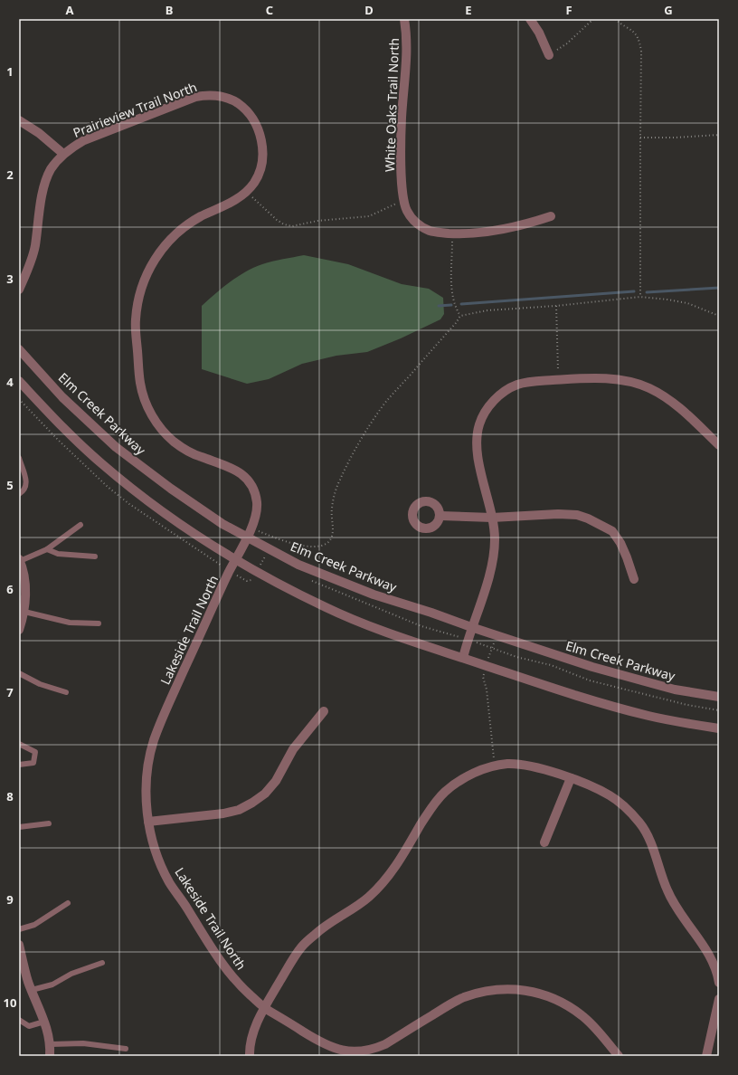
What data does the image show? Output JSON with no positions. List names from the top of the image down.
{
  "streets": {
    "street": [
      "White Oaks Trail North",
      "Prairieview Trail North",
      "Elm Creek Parkway",
      "Lakeside Trail North"
    ]
  },
  "crossings": [
    ["Prairieview Trail North", "Elm Creek Parkway"],
    ["Prairieview Trail North", "Lakeside Trail North"],
    ["Elm Creek Parkway", "Lakeside Trail North"]
  ],
  "grid": {
    "columns": [
      "A",
      "B",
      "C",
      "D",
      "E",
      "F",
      "G"
    ],
    "rows": [
      "1",
      "2",
      "3",
      "4",
      "5",
      "6",
      "7",
      "8",
      "9",
      "10"
    ]
  }
}
